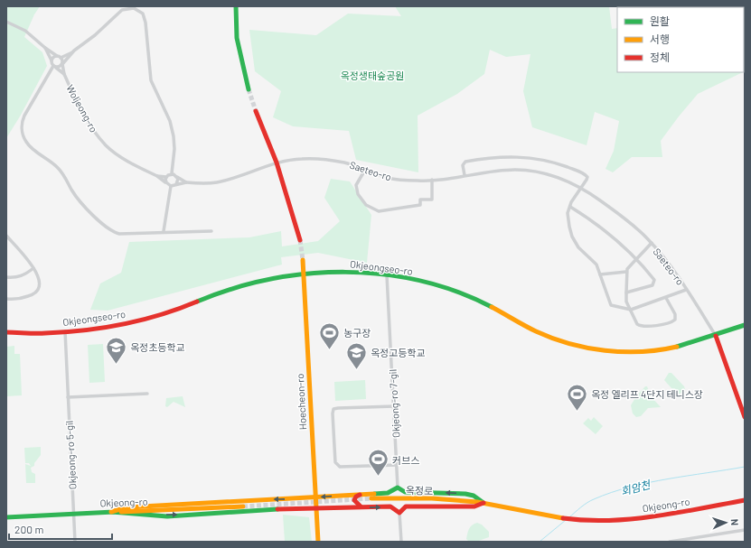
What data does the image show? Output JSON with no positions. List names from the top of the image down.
{
  "streets": {
    "main road": ["Okjeongseo-ro", "Hoecheon-ro", "Okjeong-ro"],
    "street": [
      "Woljeong-ro",
      "Saeteo-ro",
      "Okjeong-ro 7-gil",
      "Okjeong-ro 5-gil"
    ]
  },
  "crossings": [
    ["Saeteo-ro", "Okjeongseo-ro"],
    ["Okjeongseo-ro", "Hoecheon-ro"],
    ["Okjeongseo-ro", "Okjeong-ro 7-gil"],
    ["Okjeongseo-ro", "Okjeong-ro 5-gil"],
    ["Okjeong-ro 5-gil", "Okjeong-ro"]
  ],
  "water": ["회암천"],
  "parks": ["옥정생태숲공원"],
  "places": {
    "sports": ["농구장", "옥정 엘리프 4단지 테니스장", "커브스"],
    "school or university": ["옥정초등학교", "옥정고등학교"]
  },
  "legend": ["원활", "서행", "정체"],
  "scale_bar": "200 m",
  "north": "right"
}
